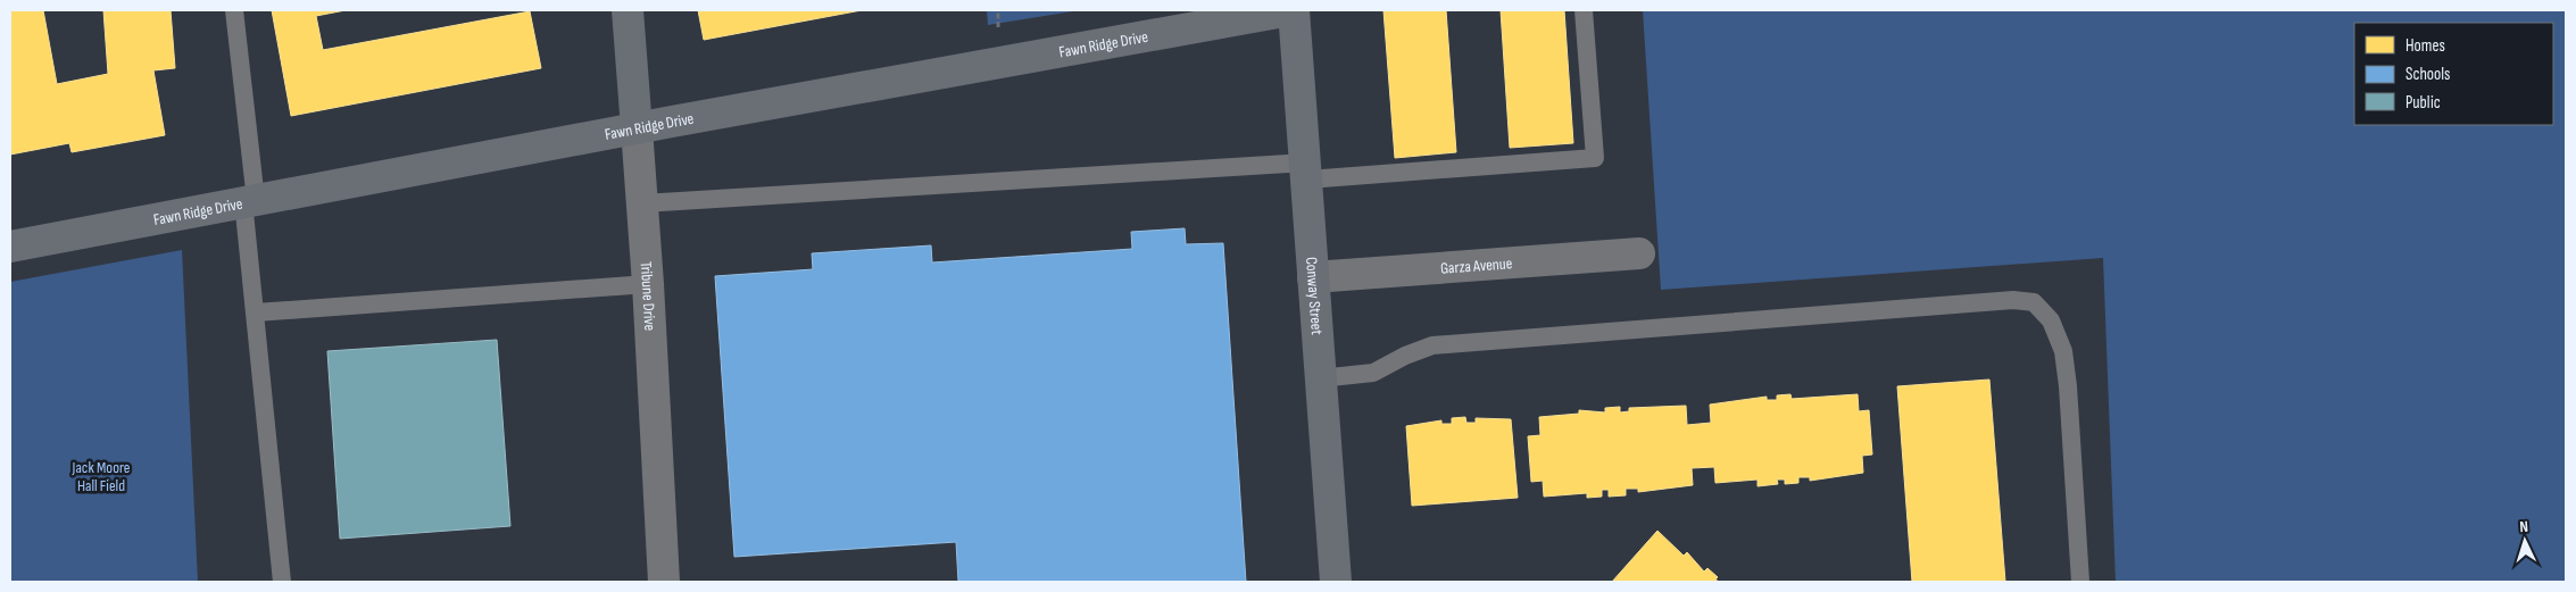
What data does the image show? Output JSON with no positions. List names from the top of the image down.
{
  "streets": {
    "street": [
      "Fawn Ridge Drive",
      "Garza Avenue",
      "Tribune Drive",
      "Conway Street"
    ]
  },
  "crossings": [
    ["Fawn Ridge Drive", "Tribune Drive"],
    ["Fawn Ridge Drive", "Conway Street"],
    ["Garza Avenue", "Conway Street"]
  ],
  "parks": ["Jack Moore Hall Field"],
  "legend": ["Homes", "Schools", "Public"],
  "north": "top"
}
